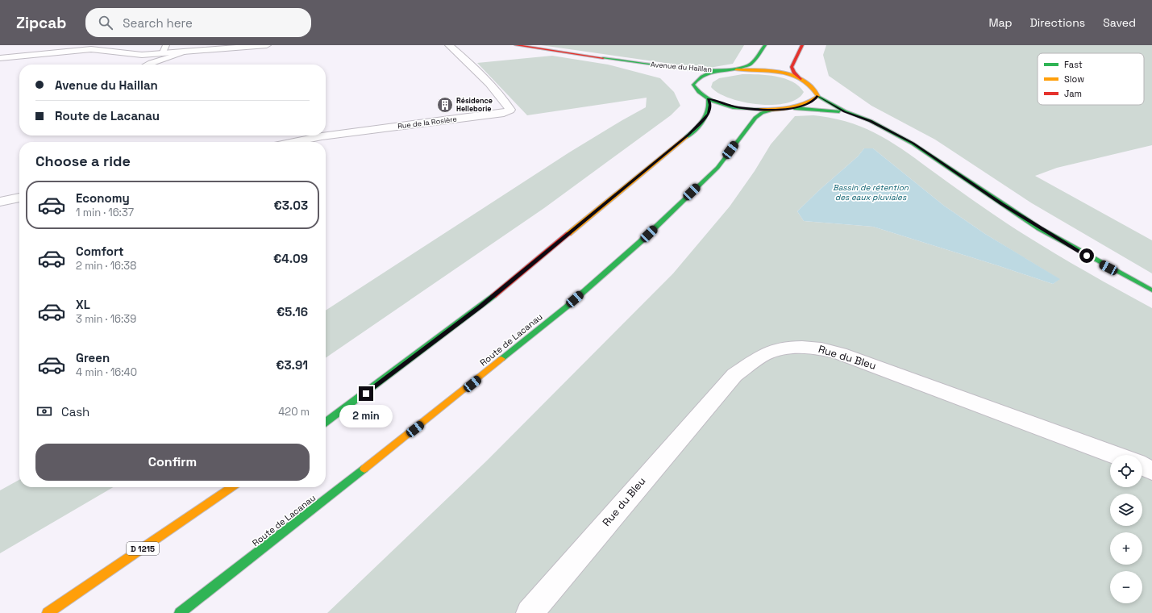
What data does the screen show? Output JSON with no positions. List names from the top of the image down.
{
  "streets": {
    "main road": ["Avenue du Haillan", "Route de Lacanau", "D 1215"],
    "street": ["Rue de la Rosière", "Rue du Bleu"]
  },
  "water": ["Bassin de rétention des eaux pluviales"],
  "places": {
    "building": ["Résidence Helleborie"]
  },
  "legend": ["Fast", "Slow", "Jam"],
  "page": {
    "header": "Zipcab",
    "search": "Search here",
    "nav": ["Map", "Directions", "Saved"],
    "banner": ["Avenue du Haillan", "Route de Lacanau"],
    "heading": "Choose a ride",
    "list": [
      {
        "name": "Economy",
        "note": "1 min · 16:37",
        "value": "€3.03"
      },
      {
        "name": "Comfort",
        "note": "2 min · 16:38",
        "value": "€4.09"
      },
      {
        "name": "XL",
        "note": "3 min · 16:39",
        "value": "€5.16"
      },
      {
        "name": "Green",
        "note": "4 min · 16:40",
        "value": "€3.91"
      }
    ],
    "pay": ["Cash", "420 m"],
    "bubble": "2 min",
    "buttons": "Confirm",
    "map_buttons": ["+", "−"]
  }
}
